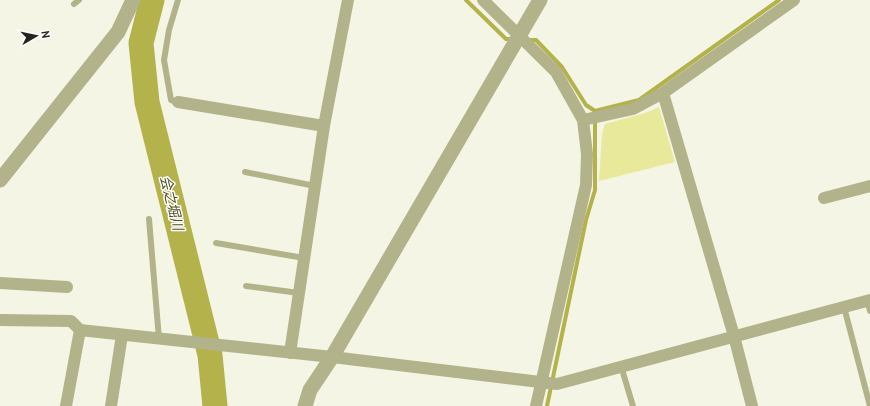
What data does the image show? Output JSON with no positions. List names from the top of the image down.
{
  "water": ["会之堀川"],
  "north": "right"
}
